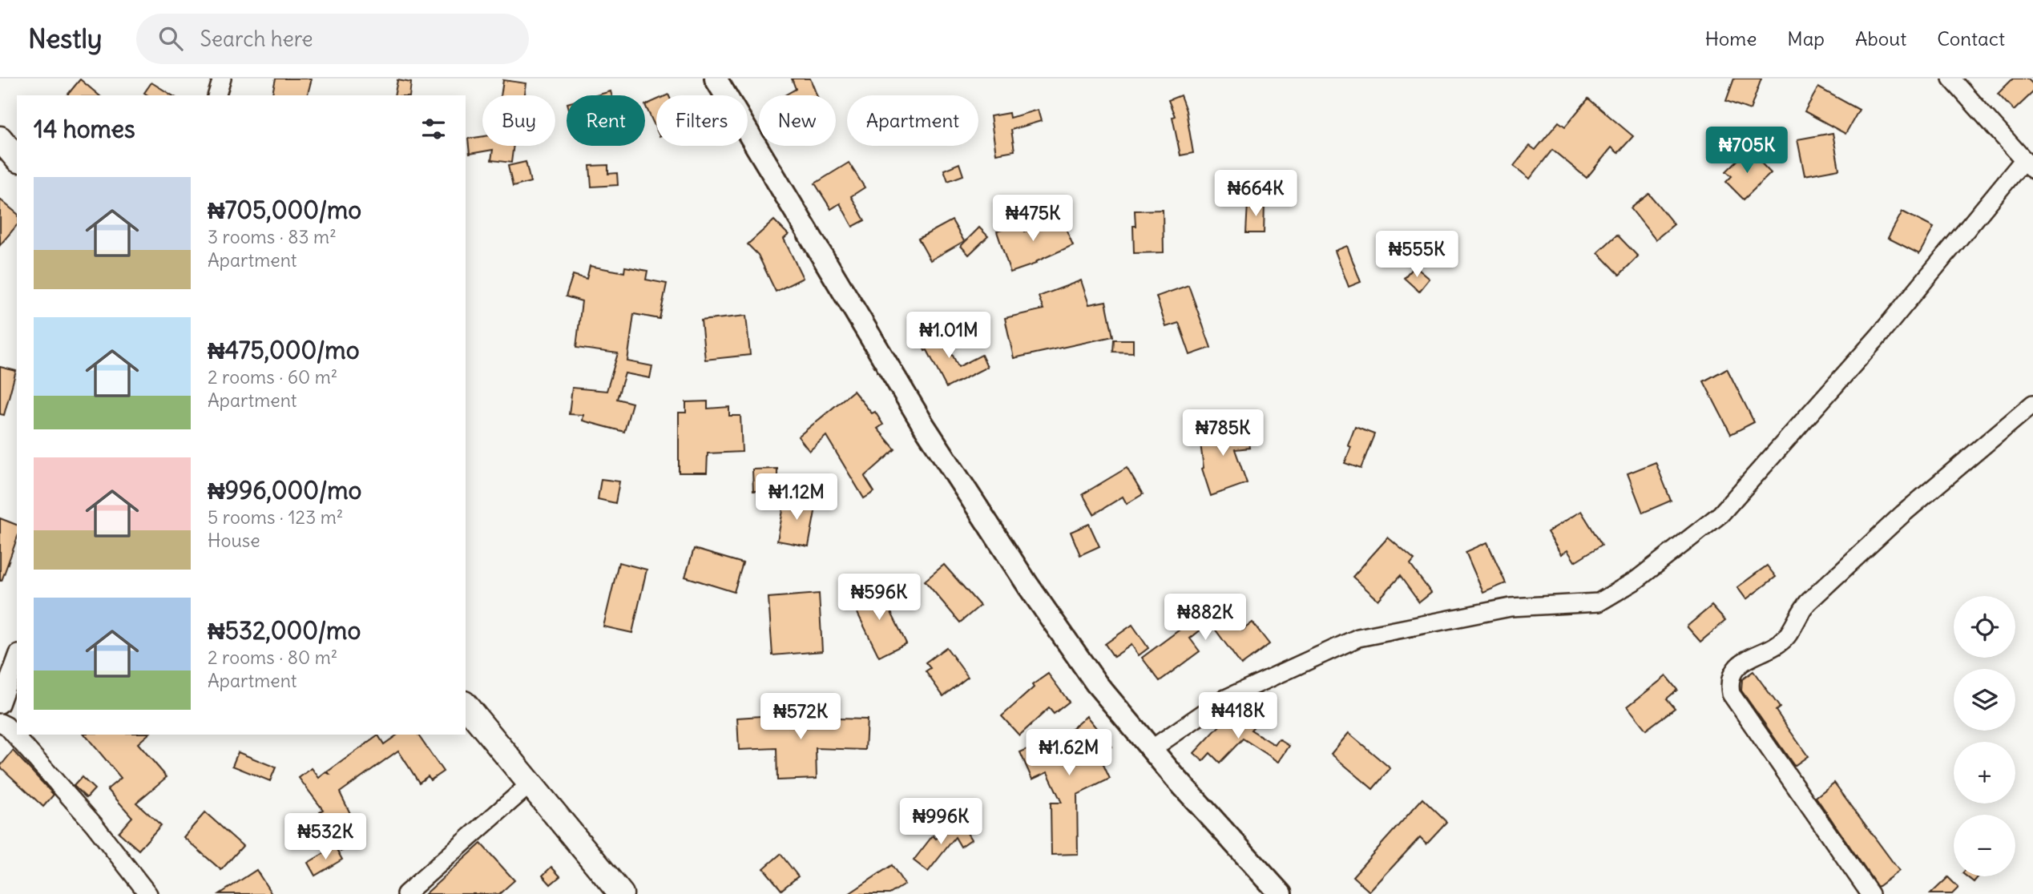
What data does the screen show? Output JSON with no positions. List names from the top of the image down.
{
  "page": {
    "header": "Nestly",
    "search": "Search here",
    "nav": [
      "Home",
      "Map",
      "About",
      "Contact"
    ],
    "chip": [
      "Buy",
      "Rent",
      "Filters",
      "New",
      "Apartment"
    ],
    "heading": "14 homes",
    "price": [
      "₦705K",
      "₦664K",
      "₦475K",
      "₦555K",
      "₦1.01M",
      "₦785K",
      "₦1.12M",
      "₦596K",
      "₦882K",
      "₦418K",
      "₦572K",
      "₦1.62M",
      "₦996K",
      "₦532K"
    ],
    "list": [
      {
        "name": "₦705,000/mo",
        "note": "3 rooms · 83 m² · Apartment"
      },
      {
        "name": "₦475,000/mo",
        "note": "2 rooms · 60 m² · Apartment"
      },
      {
        "name": "₦996,000/mo",
        "note": "5 rooms · 123 m² · House"
      },
      {
        "name": "₦532,000/mo",
        "note": "2 rooms · 80 m² · Apartment"
      }
    ],
    "map_buttons": ["+", "−"]
  }
}
